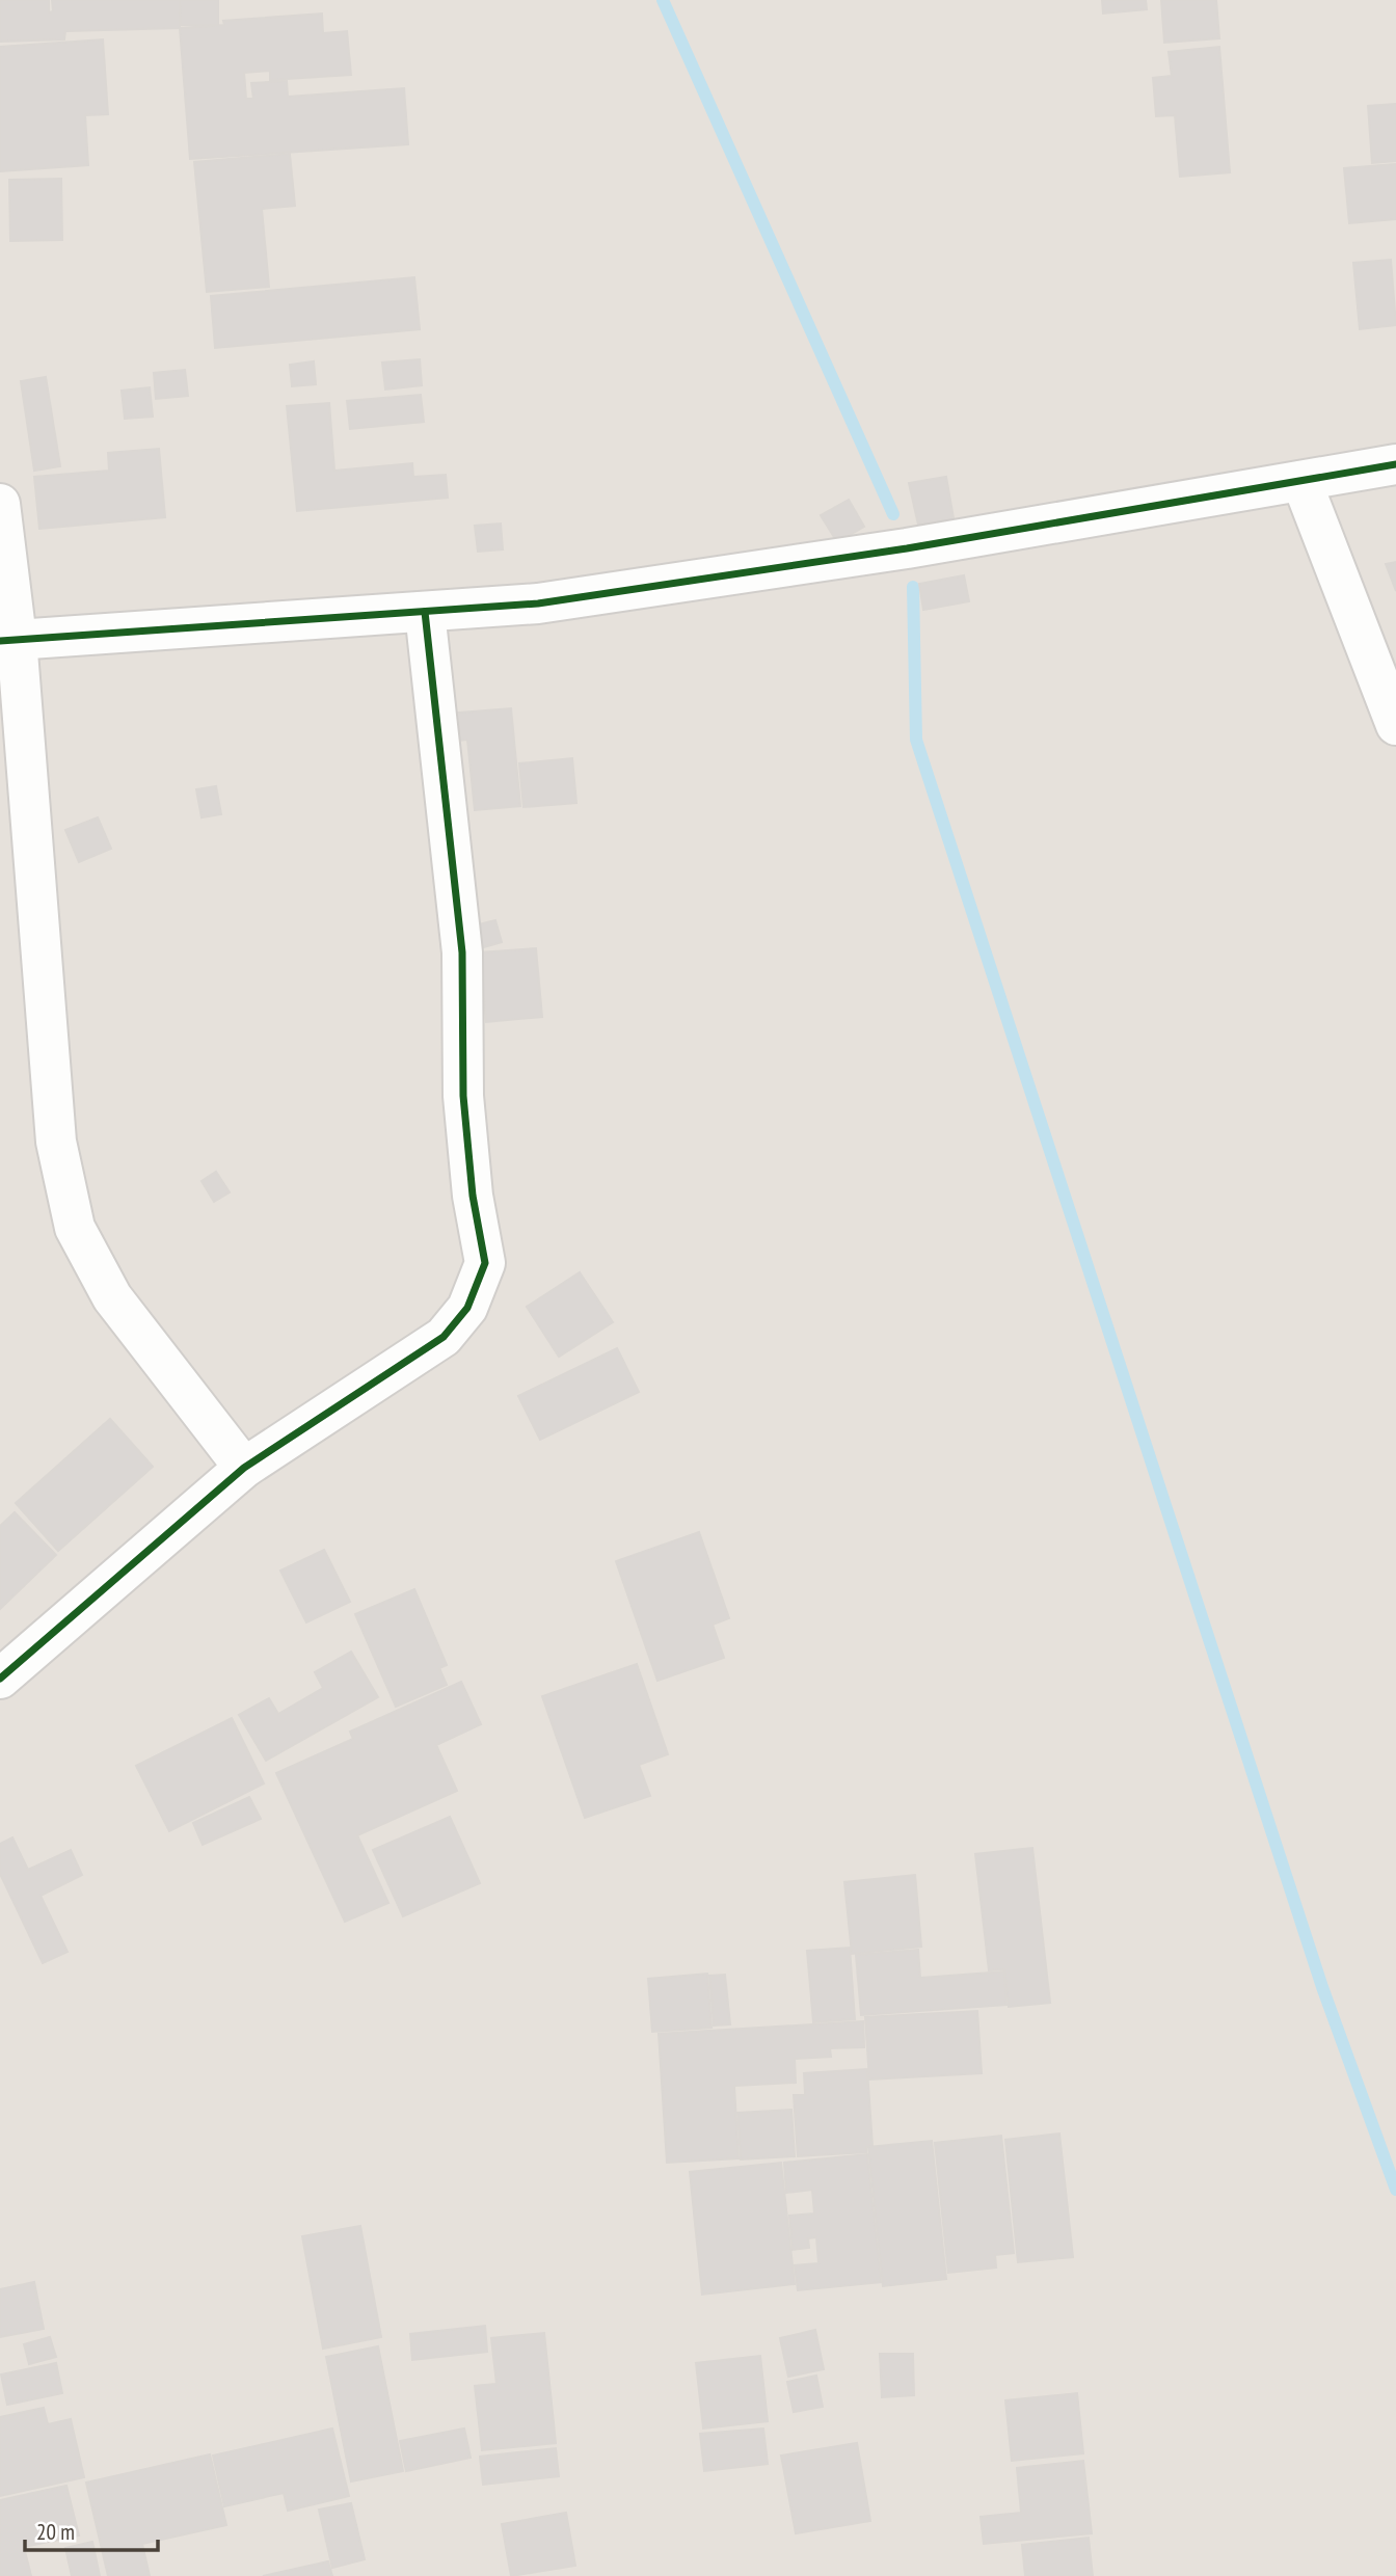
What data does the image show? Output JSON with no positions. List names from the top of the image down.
{
  "scale_bar": "20 m"
}
